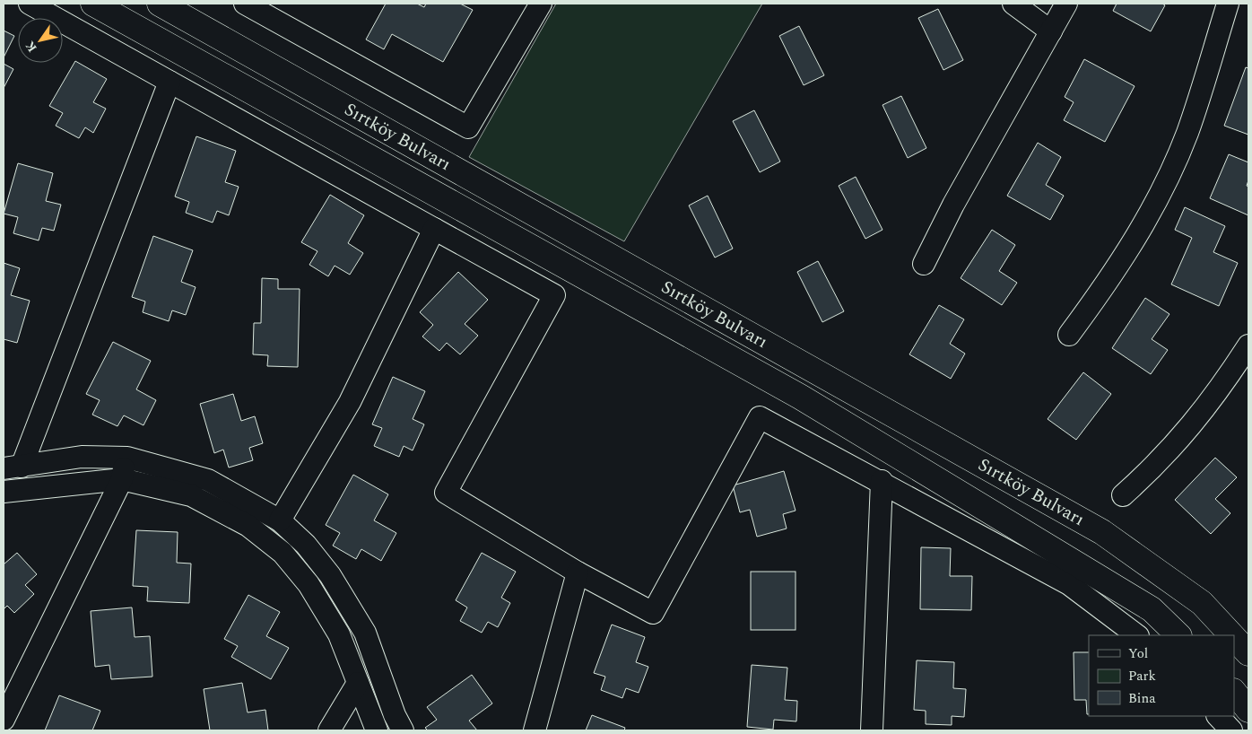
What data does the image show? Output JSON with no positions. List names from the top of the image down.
{
  "streets": {
    "main road": ["Sırtköy Bulvarı"]
  },
  "legend": ["Yol", "Park", "Bina"],
  "north": "bottom left"
}
